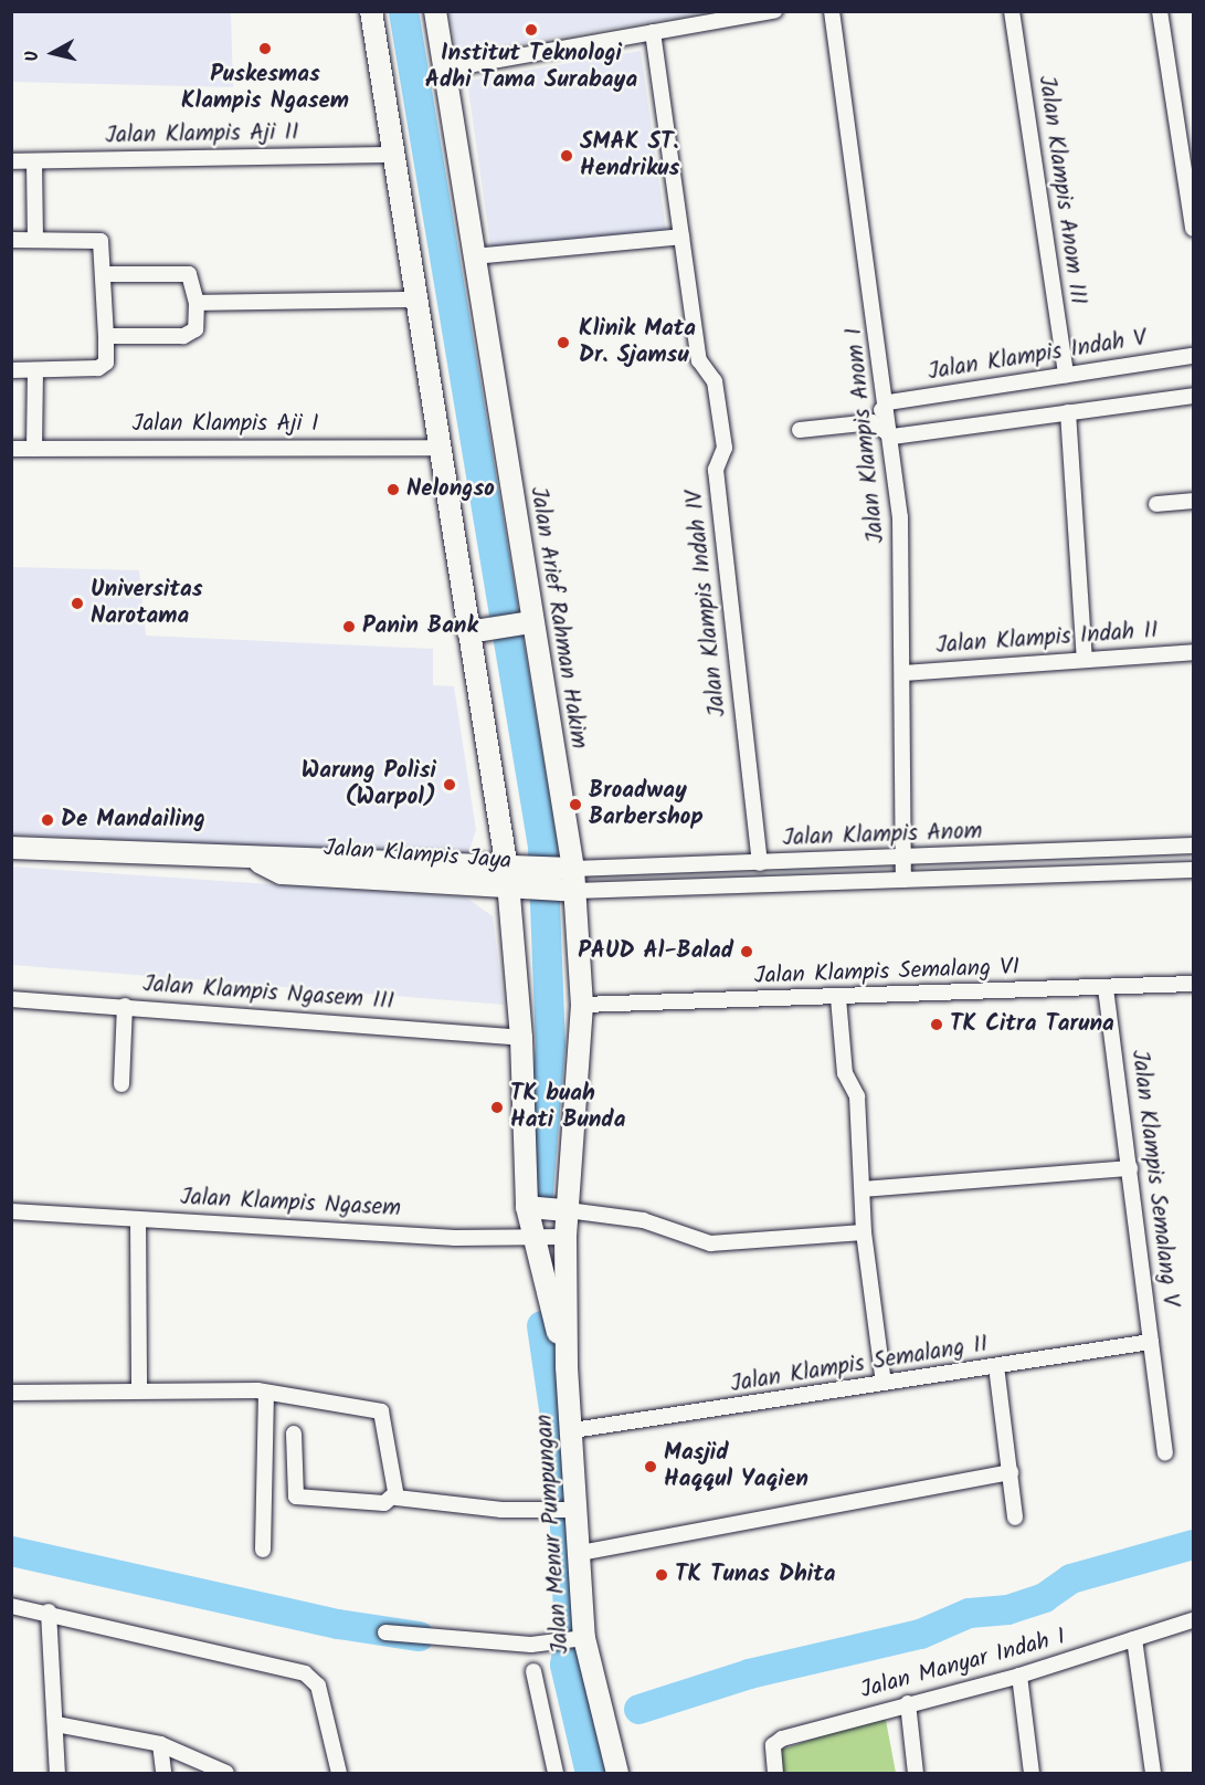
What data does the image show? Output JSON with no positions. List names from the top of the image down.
{
  "streets": {
    "street": [
      "Jalan Klampis Aji II",
      "Jalan Klampis Anom III",
      "Jalan Klampis Indah V",
      "Jalan Klampis Aji I",
      "Jalan Klampis Anom I",
      "Jalan Klampis Indah IV",
      "Jalan Arief Rahman Hakim",
      "Jalan Klampis Indah II",
      "Jalan Klampis Anom",
      "Jalan Klampis Jaya",
      "Jalan Klampis Semalang VI",
      "Jalan Klampis Ngasem III",
      "Jalan Klampis Semalang V",
      "Jalan Klampis Ngasem",
      "Jalan Klampis Semalang II",
      "Jalan Menur Pumpungan",
      "Jalan Manyar Indah I"
    ]
  },
  "crossings": [
    ["Jalan Klampis Anom III", "Jalan Klampis Indah V"],
    ["Jalan Klampis Indah V", "Jalan Klampis Anom I"],
    ["Jalan Klampis Anom I", "Jalan Klampis Indah II"],
    ["Jalan Klampis Anom I", "Jalan Klampis Anom"],
    ["Jalan Klampis Indah IV", "Jalan Klampis Anom"],
    ["Jalan Arief Rahman Hakim", "Jalan Klampis Anom"],
    ["Jalan Arief Rahman Hakim", "Jalan Klampis Jaya"],
    ["Jalan Arief Rahman Hakim", "Jalan Klampis Semalang VI"],
    ["Jalan Arief Rahman Hakim", "Jalan Klampis Ngasem"],
    ["Jalan Arief Rahman Hakim", "Jalan Menur Pumpungan"],
    ["Jalan Klampis Anom", "Jalan Klampis Jaya"],
    ["Jalan Klampis Semalang VI", "Jalan Klampis Semalang V"],
    ["Jalan Klampis Semalang V", "Jalan Klampis Semalang II"],
    ["Jalan Klampis Ngasem", "Jalan Menur Pumpungan"],
    ["Jalan Klampis Semalang II", "Jalan Menur Pumpungan"]
  ],
  "places": [
    "Institut Teknologi Adhi Tama Surabaya",
    "Puskesmas Klampis Ngasem",
    "SMAK ST. Hendrikus",
    "Klinik Mata Dr. Sjamsu",
    "Nelongso",
    "Universitas Narotama",
    "Panin Bank",
    "Warung Polisi (Warpol)",
    "Broadway Barbershop",
    "De Mandailing",
    "PAUD Al-Balad",
    "TK Citra Taruna",
    "TK buah Hati Bunda",
    "Masjid Haqqul Yaqien",
    "TK Tunas Dhita"
  ],
  "north": "left"
}
